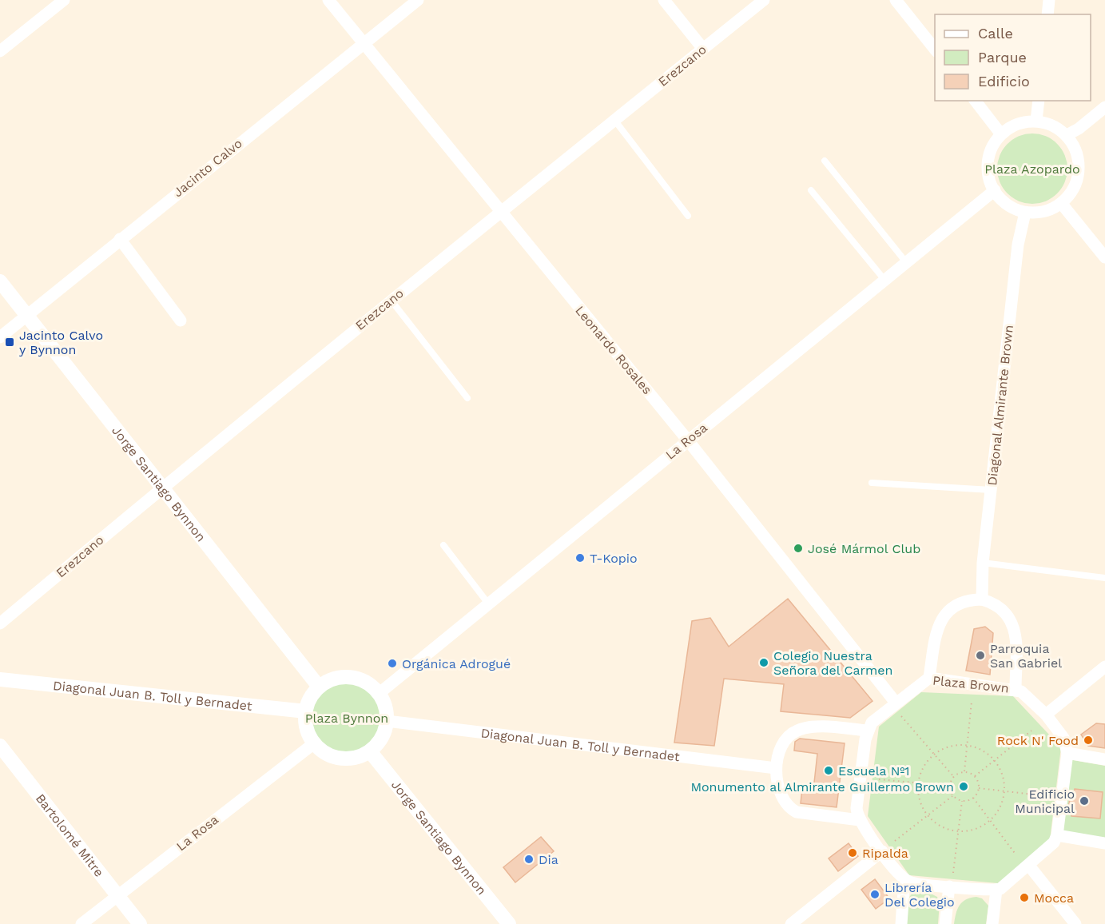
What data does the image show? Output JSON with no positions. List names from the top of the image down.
{
  "streets": {
    "street": [
      "Erezcano",
      "Jacinto Calvo",
      "Leonardo Rosales",
      "Diagonal Almirante Brown",
      "La Rosa",
      "Jorge Santiago Bynnon",
      "Plaza Brown",
      "Diagonal Juan B. Toll y Bernadet",
      "Bartolomé Mitre"
    ]
  },
  "crossings": [
    ["Erezcano", "Leonardo Rosales"],
    ["Erezcano", "Jorge Santiago Bynnon"],
    ["Jacinto Calvo", "Leonardo Rosales"],
    ["Jacinto Calvo", "Jorge Santiago Bynnon"],
    ["Leonardo Rosales", "La Rosa"],
    ["Leonardo Rosales", "Plaza Brown"],
    ["Diagonal Almirante Brown", "La Rosa"],
    ["La Rosa", "Jorge Santiago Bynnon"],
    ["La Rosa", "Diagonal Juan B. Toll y Bernadet"],
    ["La Rosa", "Bartolomé Mitre"],
    ["Jorge Santiago Bynnon", "Diagonal Juan B. Toll y Bernadet"]
  ],
  "parks": ["Plaza Azopardo", "Plaza Bynnon"],
  "places": {
    "transit": ["Jacinto Calvo y Bynnon"],
    "other": [
      "José Mármol Club",
      "T-Kopio",
      "Parroquia San Gabriel",
      "Colegio Nuestra Señora del Carmen",
      "Orgánica Adrogué",
      "Rock N' Food",
      "Escuela Nº1",
      "Monumento al Almirante Guillermo Brown",
      "Edificio Municipal",
      "Ripalda",
      "Dia",
      "Librería Del Colegio",
      "Mocca"
    ]
  },
  "legend": ["Calle", "Parque", "Edificio"]
}
